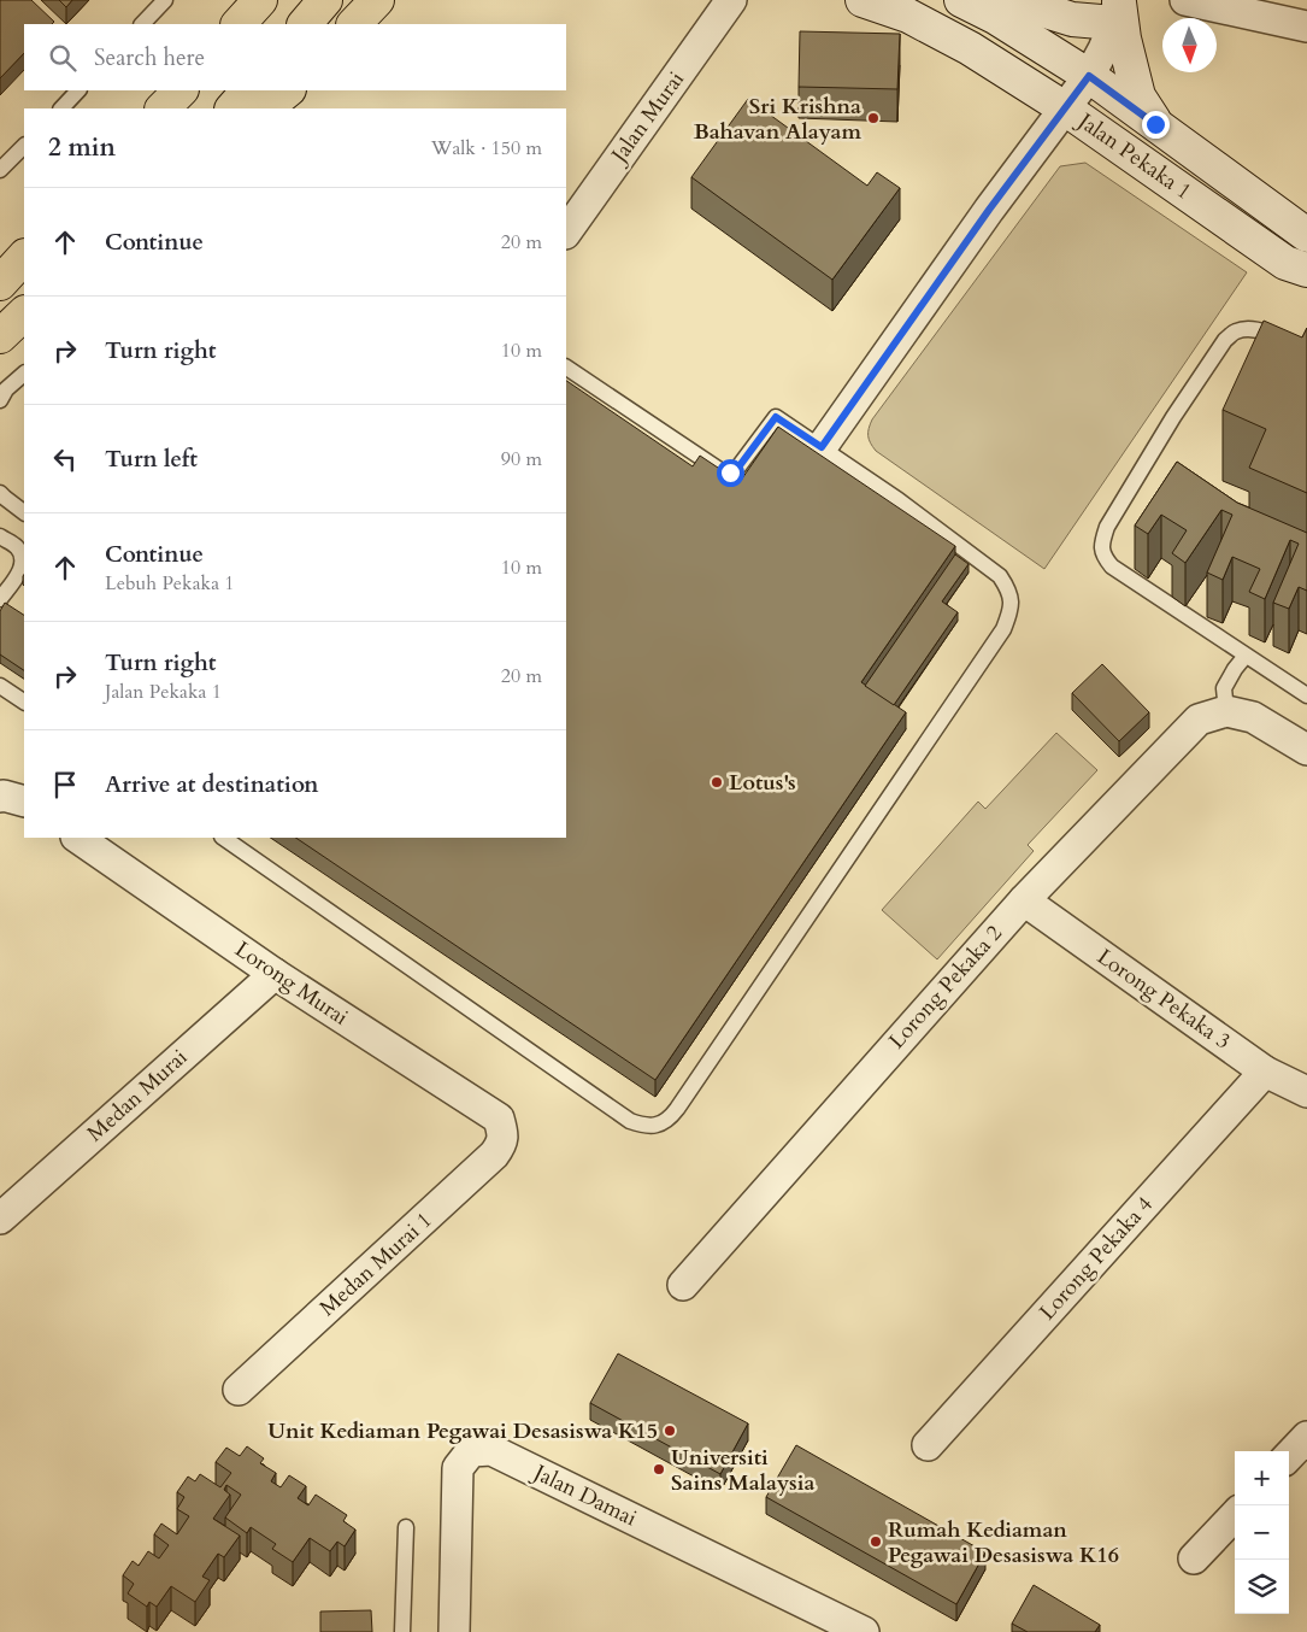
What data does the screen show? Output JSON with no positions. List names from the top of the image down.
{
  "streets": {
    "main road": ["Jalan Pekaka 1"],
    "street": [
      "Jalan Murai",
      "Lorong Murai",
      "Lorong Pekaka 2",
      "Lorong Pekaka 3",
      "Medan Murai",
      "Lorong Pekaka 4",
      "Medan Murai 1",
      "Jalan Damai"
    ]
  },
  "crossings": [
    ["Lorong Murai", "Medan Murai"],
    ["Lorong Murai", "Medan Murai 1"],
    ["Lorong Pekaka 2", "Lorong Pekaka 3"],
    ["Lorong Pekaka 3", "Lorong Pekaka 4"]
  ],
  "places": [
    "Sri Krishna Bahavan Alayam",
    "Lotus's",
    "Unit Kediaman Pegawai Desasiswa K15",
    "Universiti Sains Malaysia",
    "Rumah Kediaman Pegawai Desasiswa K16"
  ],
  "north": "bottom",
  "page": {
    "search": "Search here",
    "heading": ["2 min", "Walk · 150 m"],
    "list": [
      ["Continue", "20 m"],
      ["Turn right", "10 m"],
      ["Turn left", "90 m"],
      ["Continue", "Lebuh Pekaka 1", "10 m"],
      ["Turn right", "Jalan Pekaka 1", "20 m"],
      "Arrive at destination"
    ],
    "map_buttons": ["+", "−"]
  }
}
